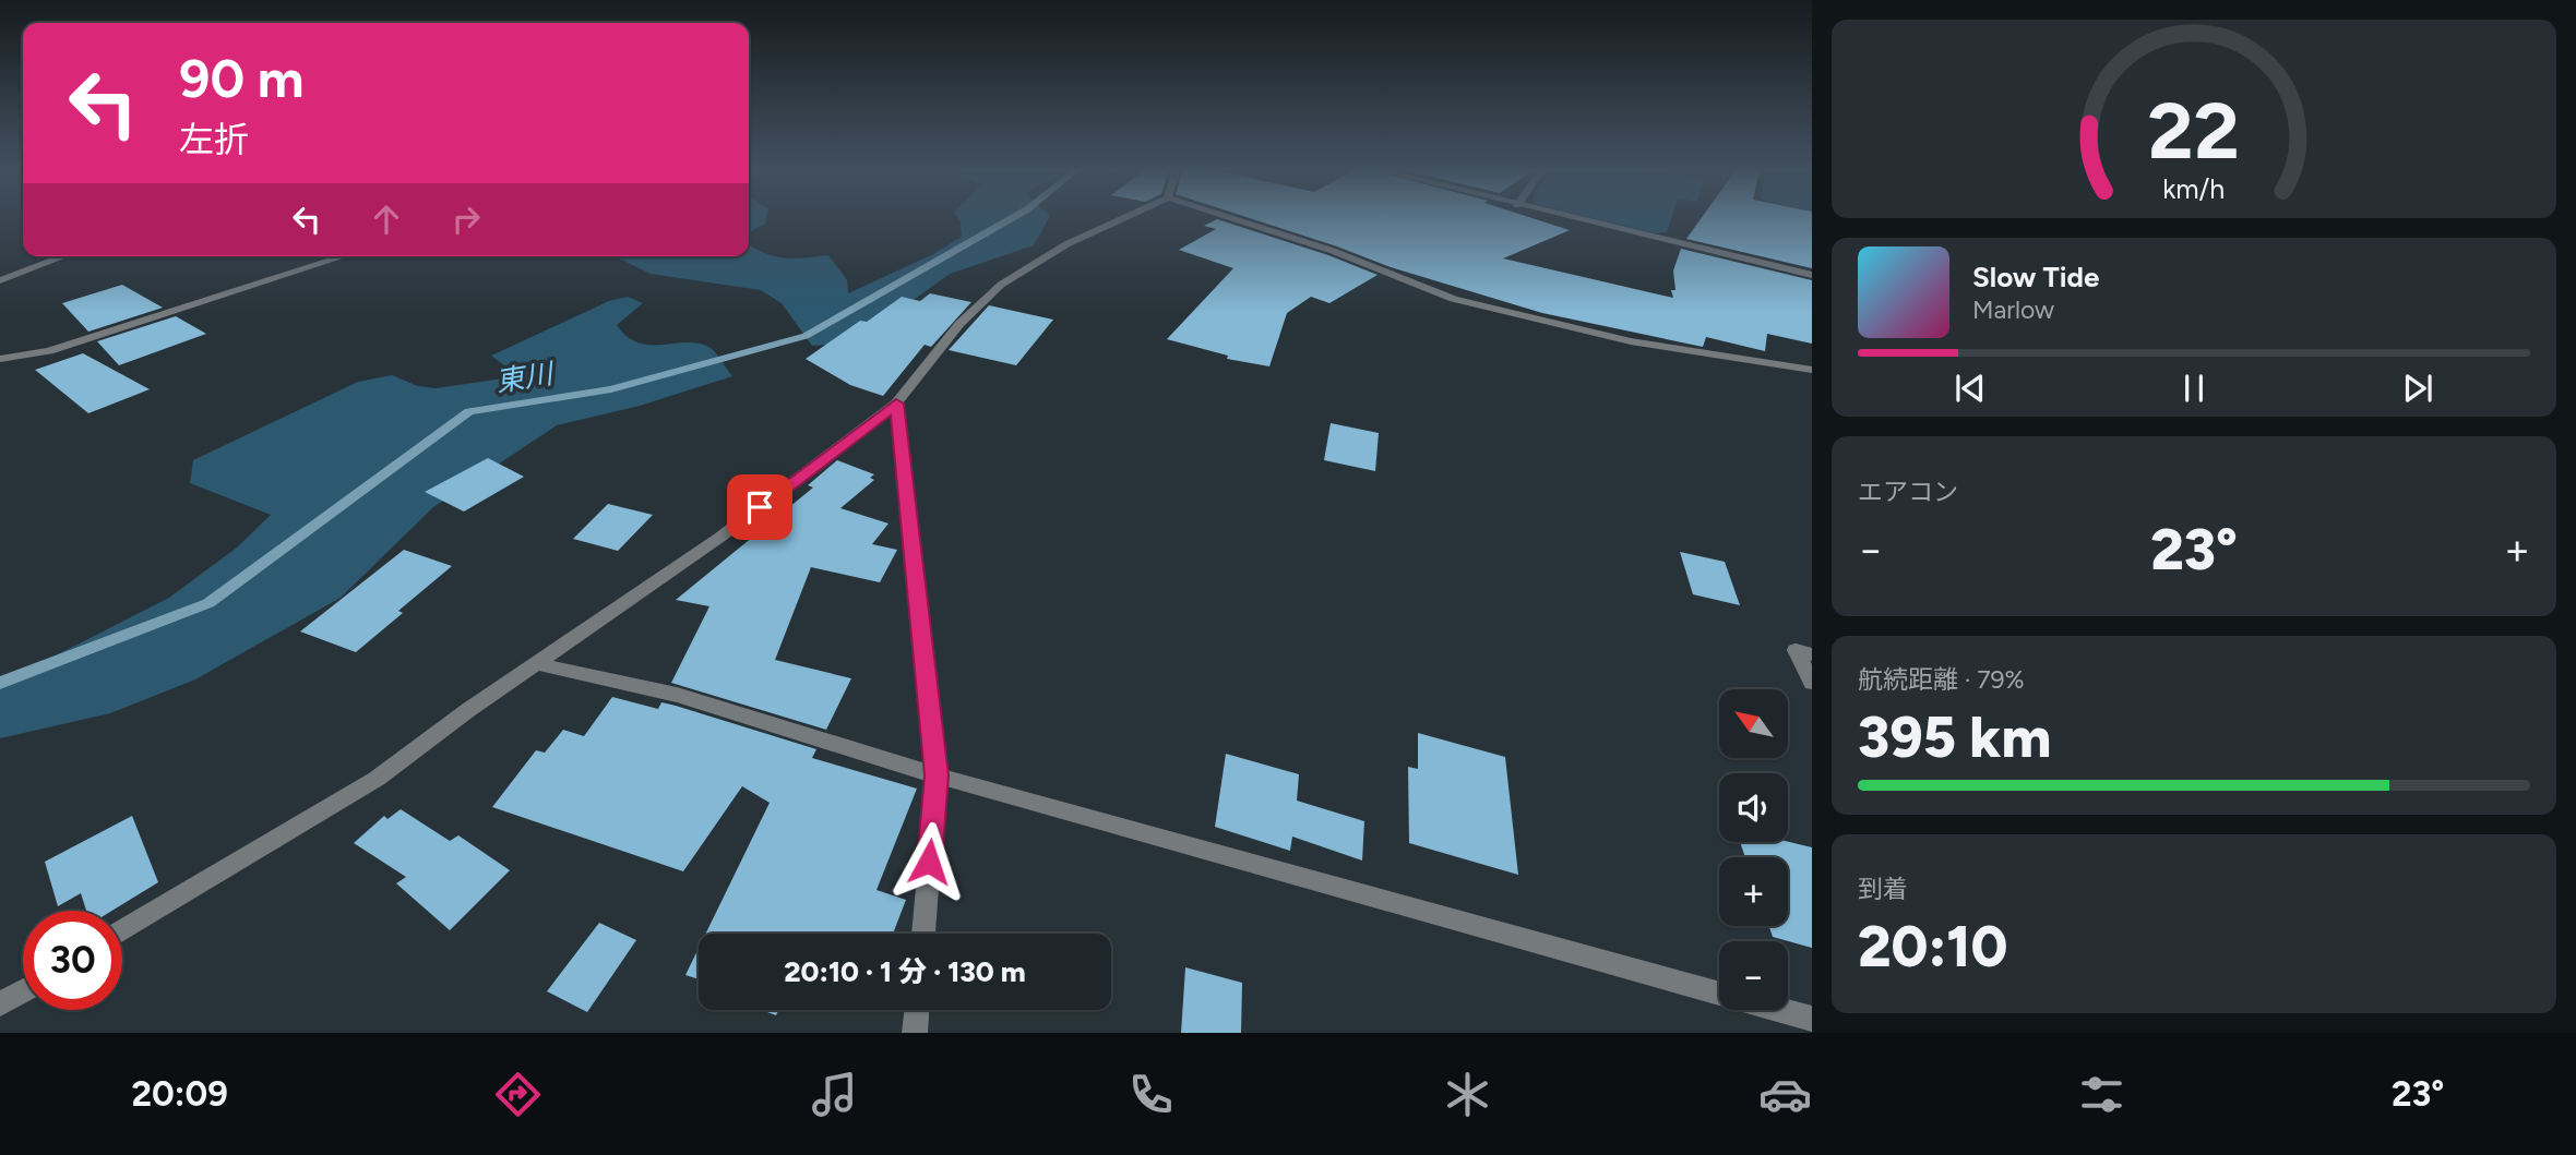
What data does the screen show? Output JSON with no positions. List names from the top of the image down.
{
  "water": ["東川"],
  "north": "top left",
  "page": {
    "turn": ["90 m", "左折"],
    "song": ["Slow Tide", "Marlow"],
    "tile": [
      "エアコン",
      ["航続距離 · 79%", "395 km"],
      ["到着", "20:10"]
    ],
    "heat": ["−", "23°", "+"],
    "map_buttons": ["+", "−"],
    "limit": "30",
    "trip": "20:10 · 1 分 · 130 m",
    "tabs": ["20:09", "23°"],
    "gauge": ["22", "km/h"]
  }
}
